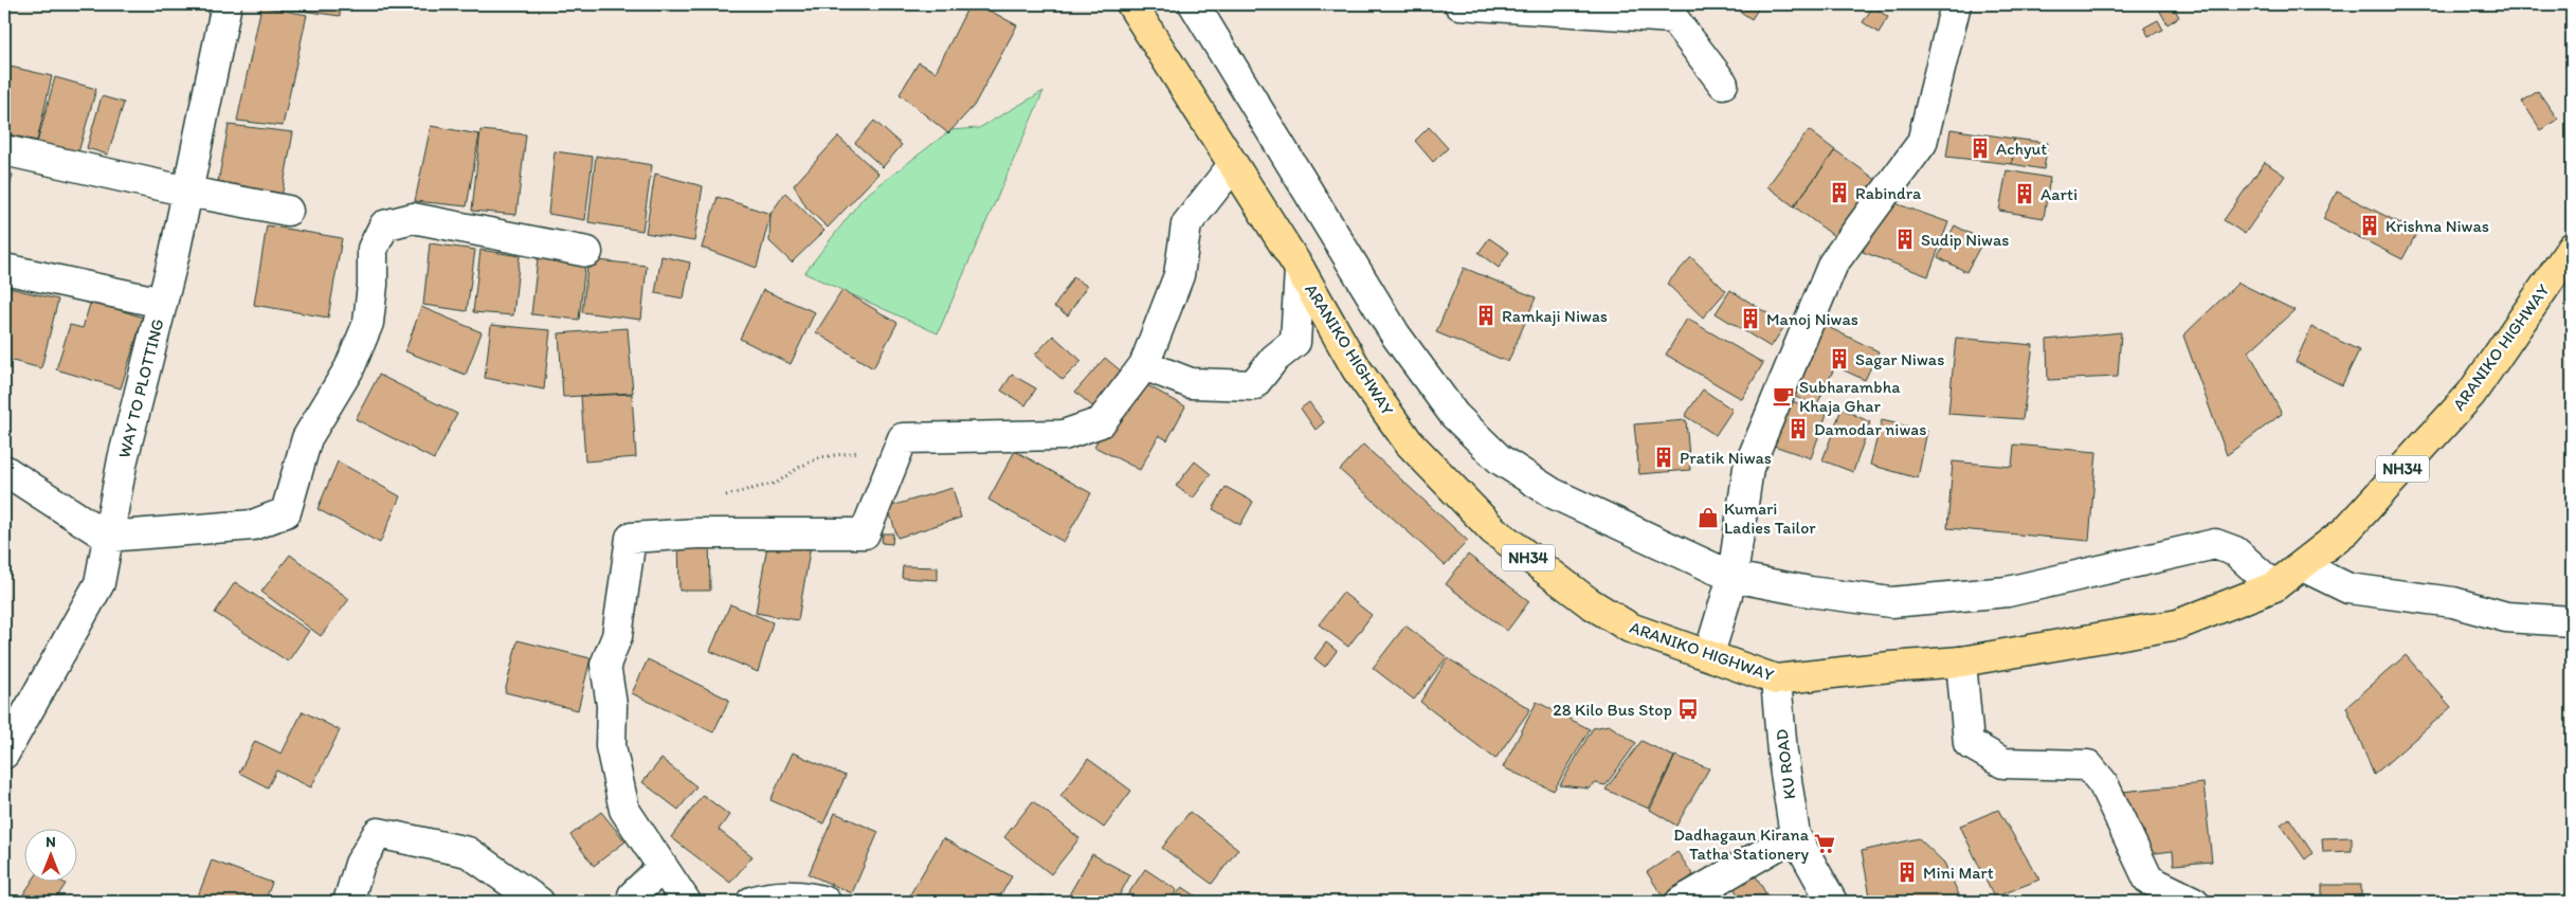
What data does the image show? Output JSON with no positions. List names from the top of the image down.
{
  "streets": {
    "highway": ["ARANIKO HIGHWAY", "NH34"],
    "street": ["WAY TO PLOTTING", "KU ROAD"]
  },
  "crossings": [
    ["ARANIKO HIGHWAY", "KU ROAD"]
  ],
  "places": {
    "building": [
      "Achyut",
      "Rabindra",
      "Aarti",
      "Krishna Niwas",
      "Sudip Niwas",
      "Ramkaji Niwas",
      "Manoj Niwas",
      "Sagar Niwas",
      "Damodar niwas",
      "Pratik Niwas",
      "Mini Mart"
    ],
    "cafe": ["Subharambha Khaja Ghar"],
    "shop": ["Kumari Ladies Tailor"],
    "bus stop": ["28 Kilo Bus Stop"],
    "supermarket": ["Dadhagaun Kirana Tatha Stationery"]
  },
  "north": "top"
}
